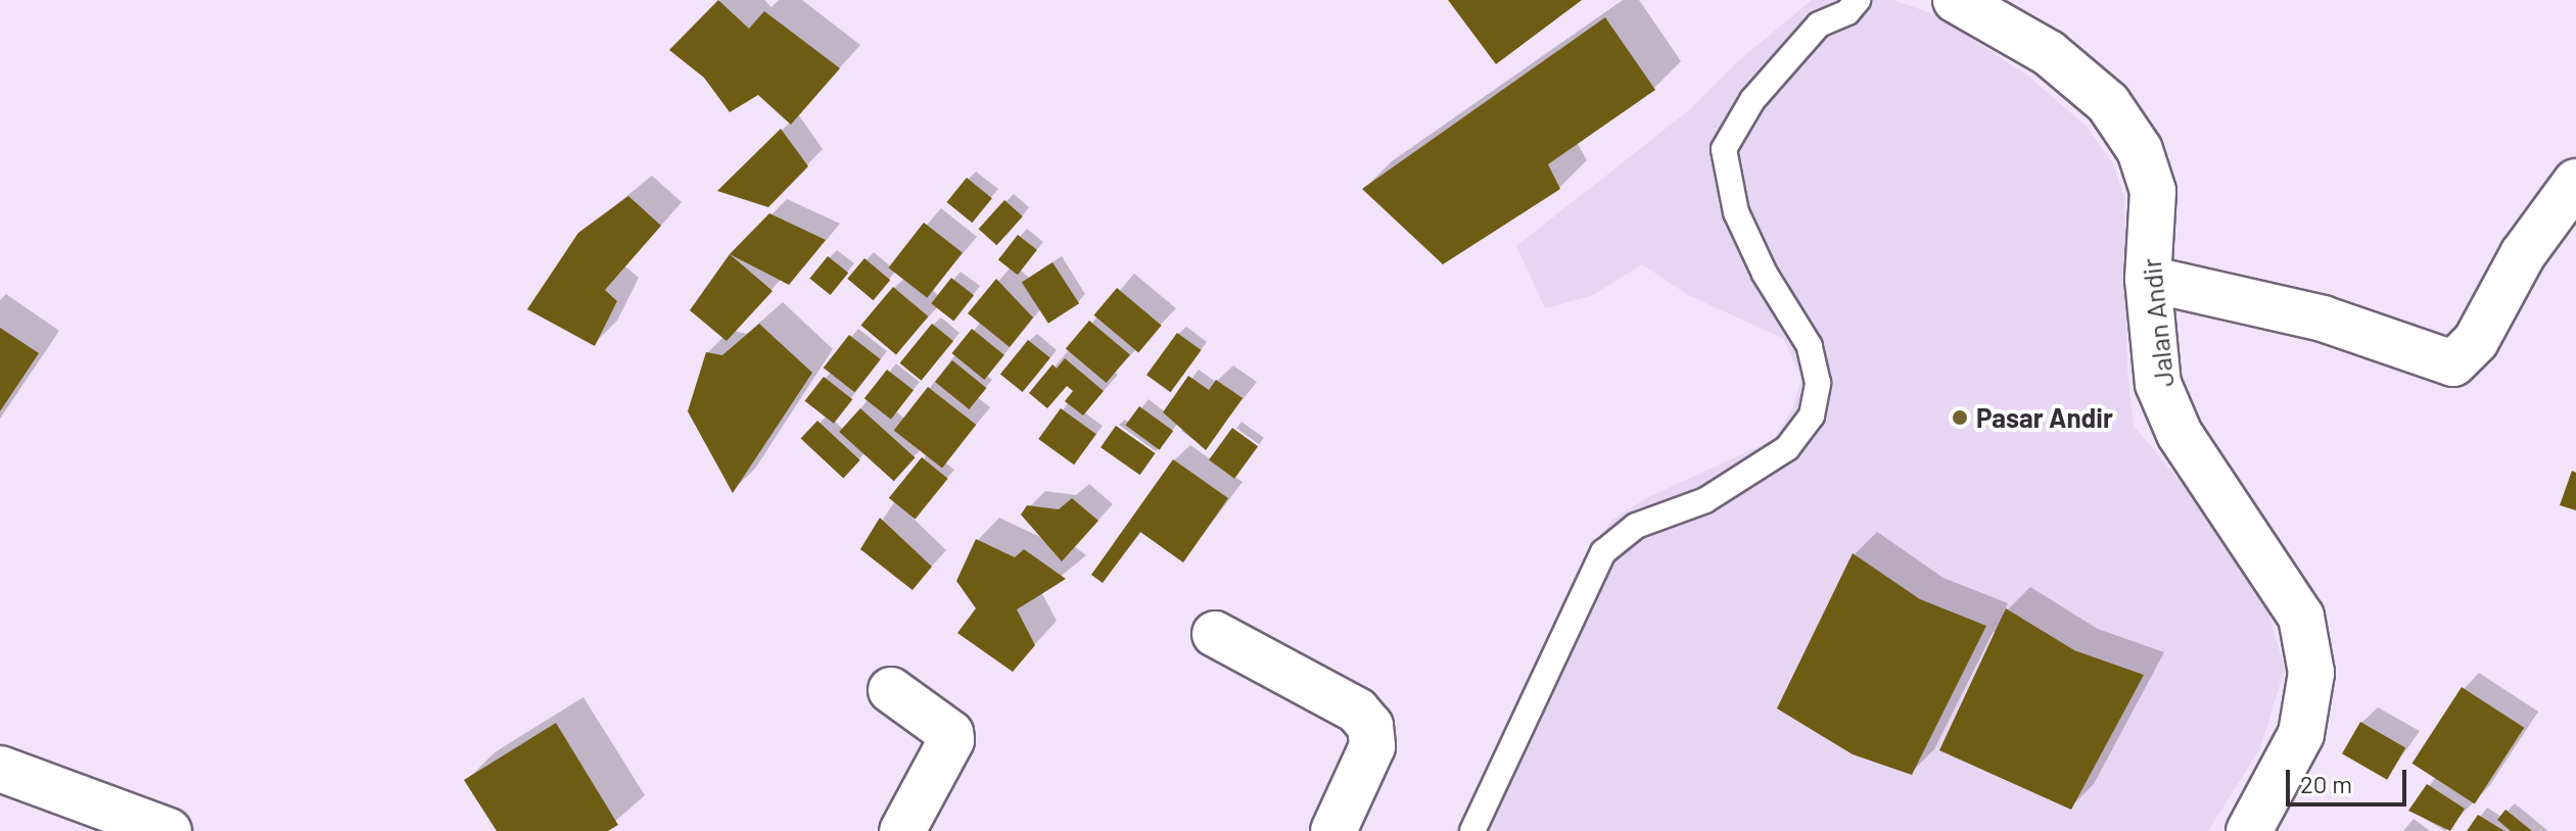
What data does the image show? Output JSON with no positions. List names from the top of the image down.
{
  "streets": {
    "street": ["Jalan Andir"]
  },
  "places": ["Pasar Andir"],
  "scale_bar": "20 m"
}
